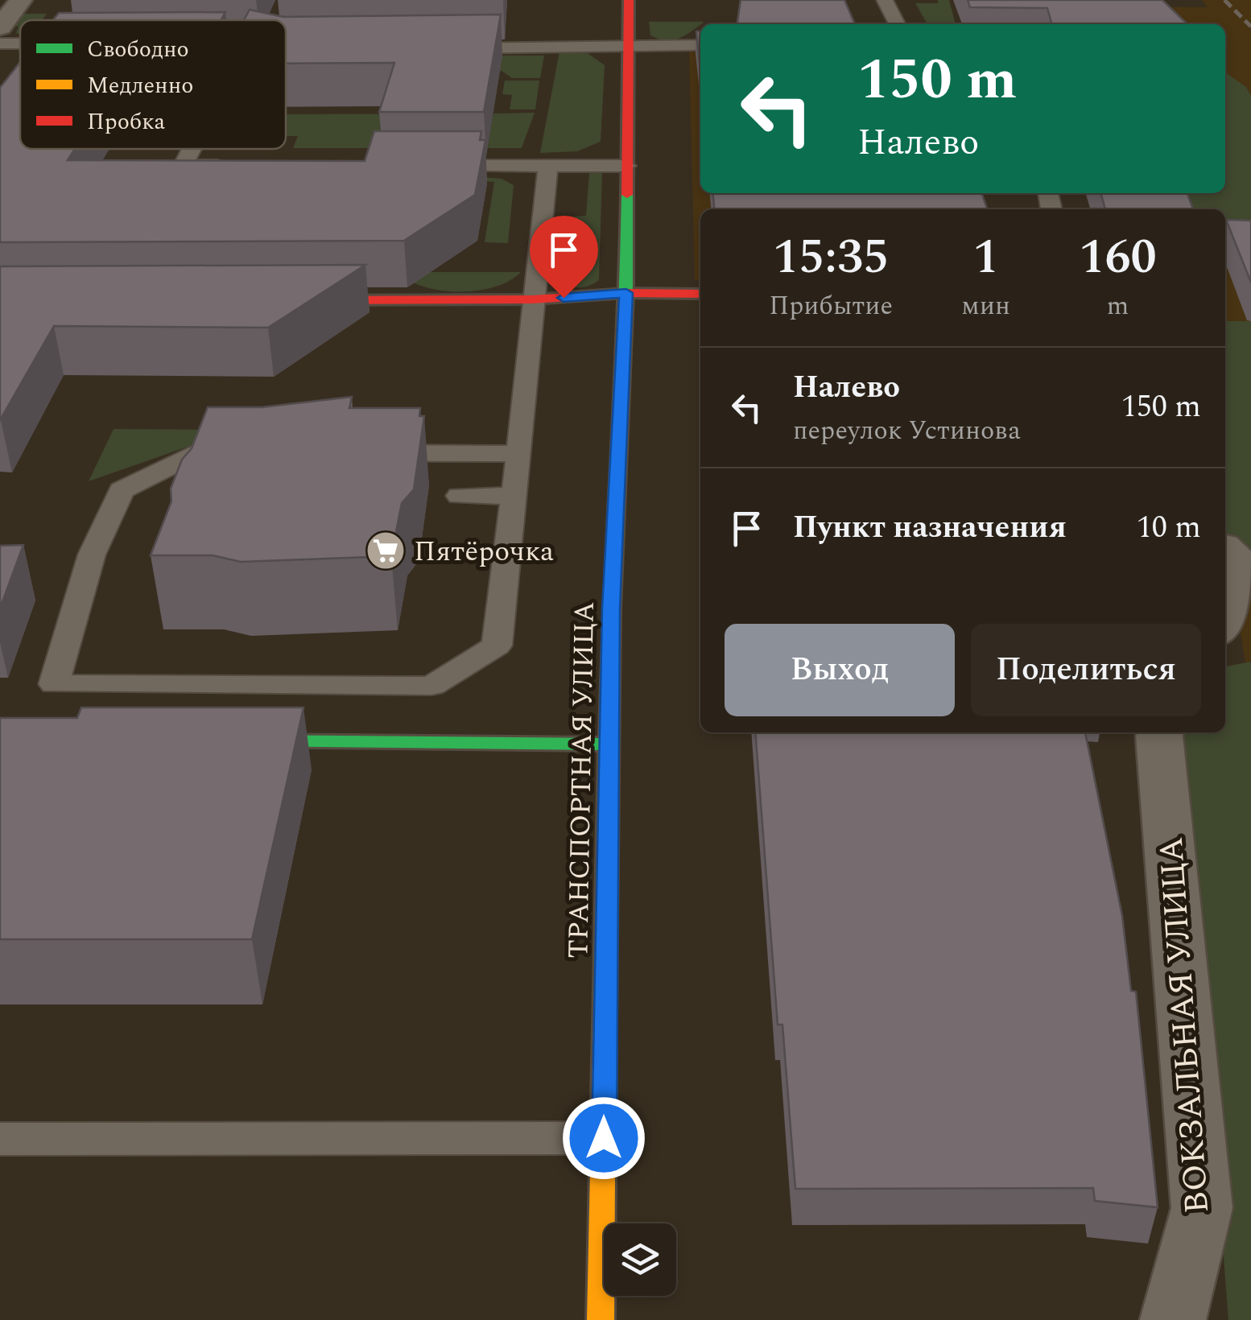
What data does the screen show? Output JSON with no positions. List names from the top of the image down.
{
  "streets": {
    "street": ["ТРАНСПОРТНАЯ УЛИЦА", "ВОКЗАЛЬНАЯ УЛИЦА"]
  },
  "places": {
    "supermarket": ["Пятёрочка"]
  },
  "legend": ["Свободно", "Медленно", "Пробка"],
  "page": {
    "turn": ["150 m", "Налево"],
    "eta": [
      "15:35",
      "Прибытие",
      "1",
      "мин",
      "160",
      "m"
    ],
    "list": [
      {
        "name": "Налево",
        "note": "переулок Устинова",
        "value": "150 m"
      },
      {
        "name": "Пункт назначения",
        "value": "10 m"
      }
    ],
    "buttons": ["Выход", "Поделиться"]
  }
}
